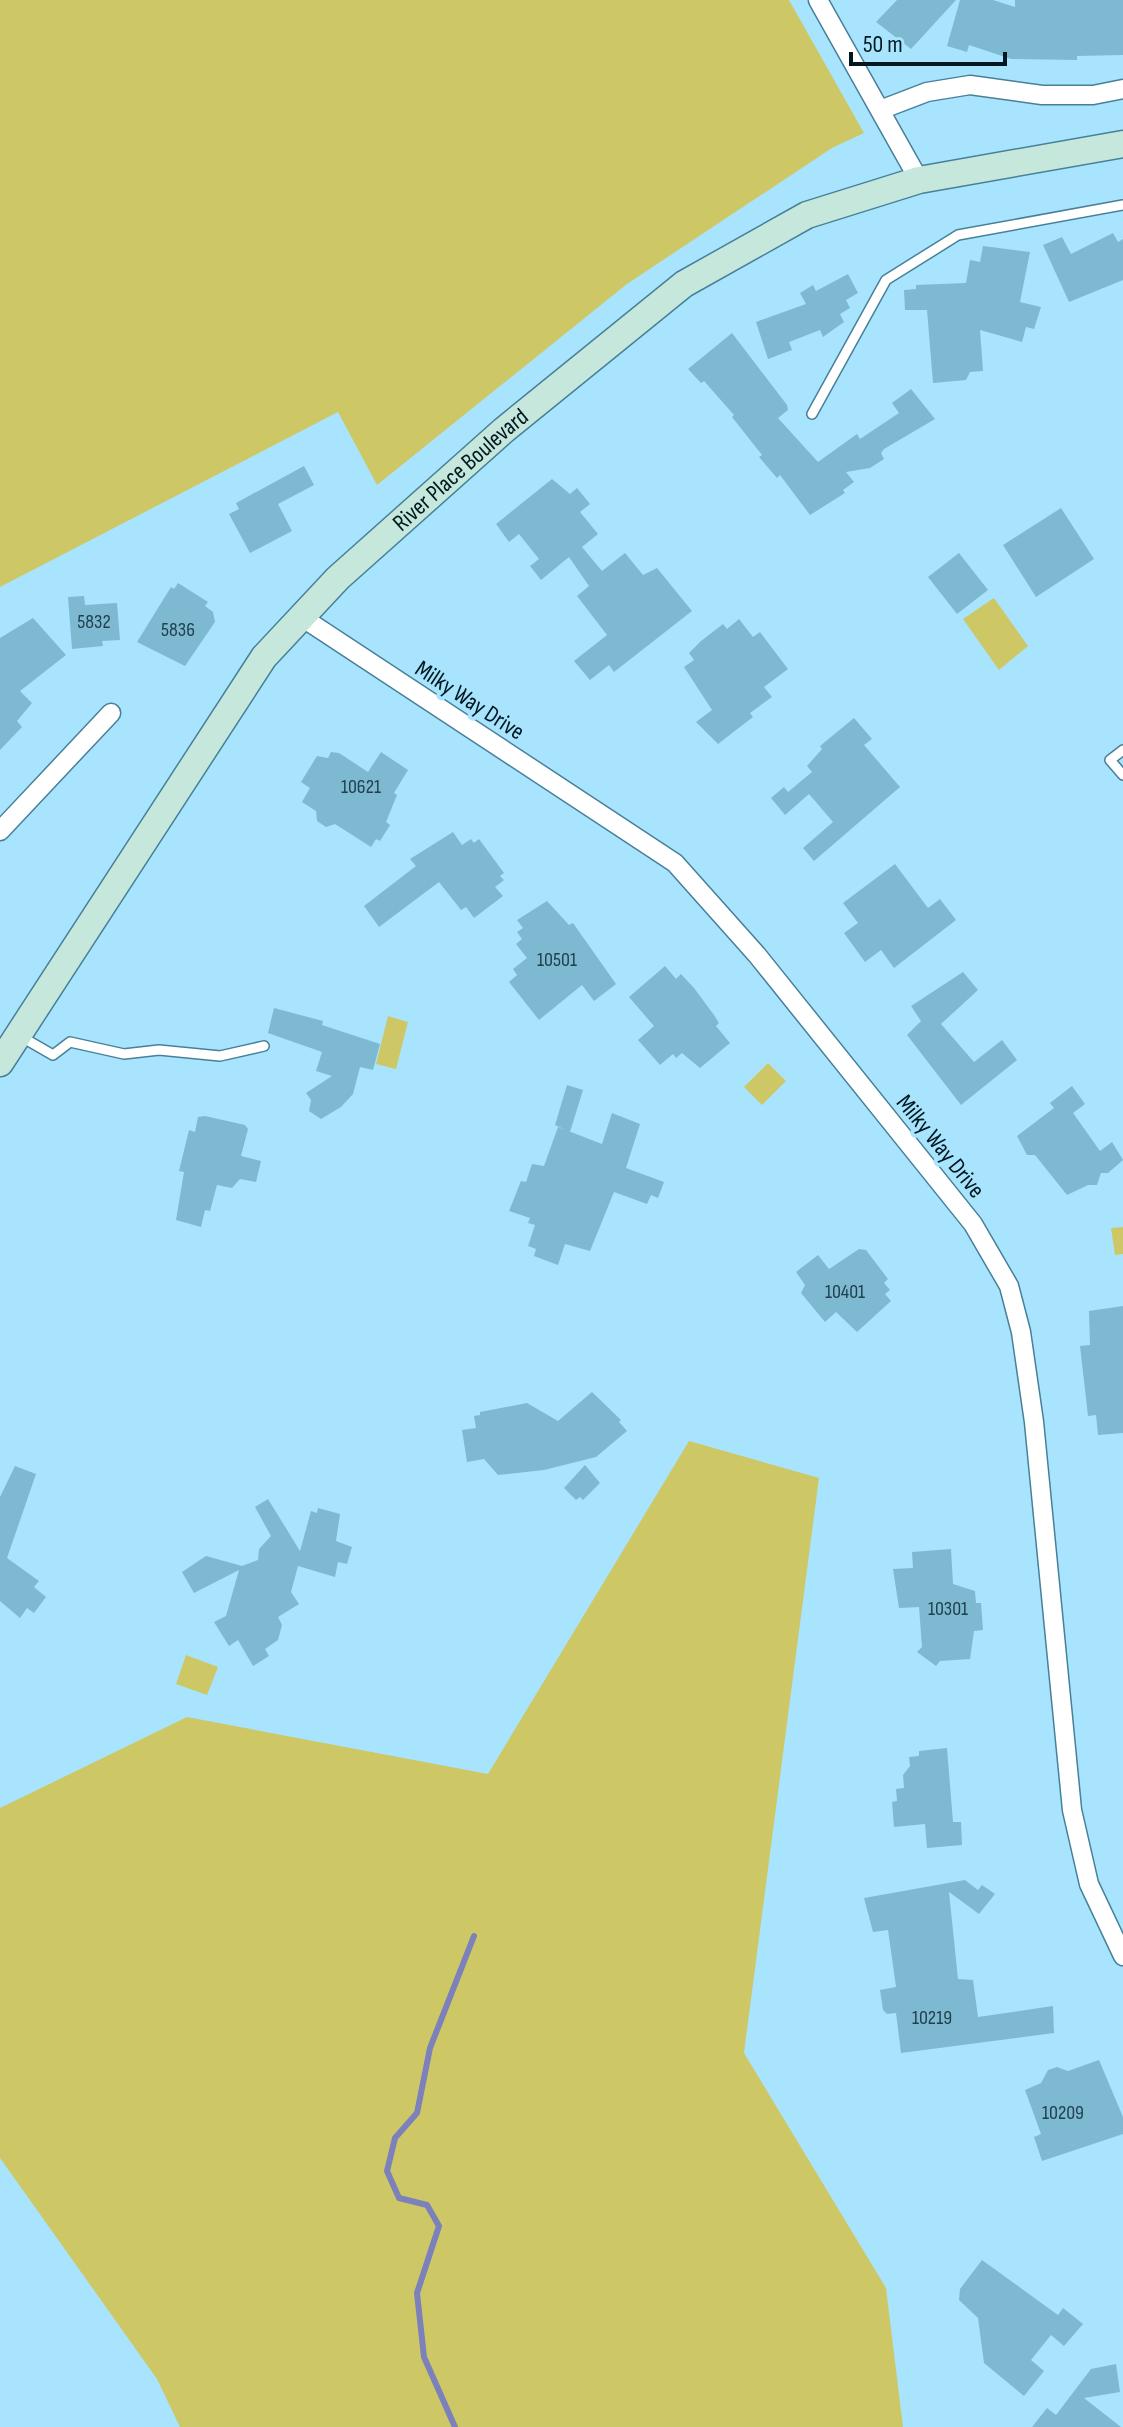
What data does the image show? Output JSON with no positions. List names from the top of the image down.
{
  "streets": {
    "street": ["River Place Boulevard", "Milky Way Drive"]
  },
  "crossings": [
    ["River Place Boulevard", "Milky Way Drive"]
  ],
  "house_numbers": [
    "5832",
    "5836",
    "10621",
    "10501",
    "10401",
    "10301",
    "10219",
    "10209"
  ],
  "scale_bar": "50 m"
}
